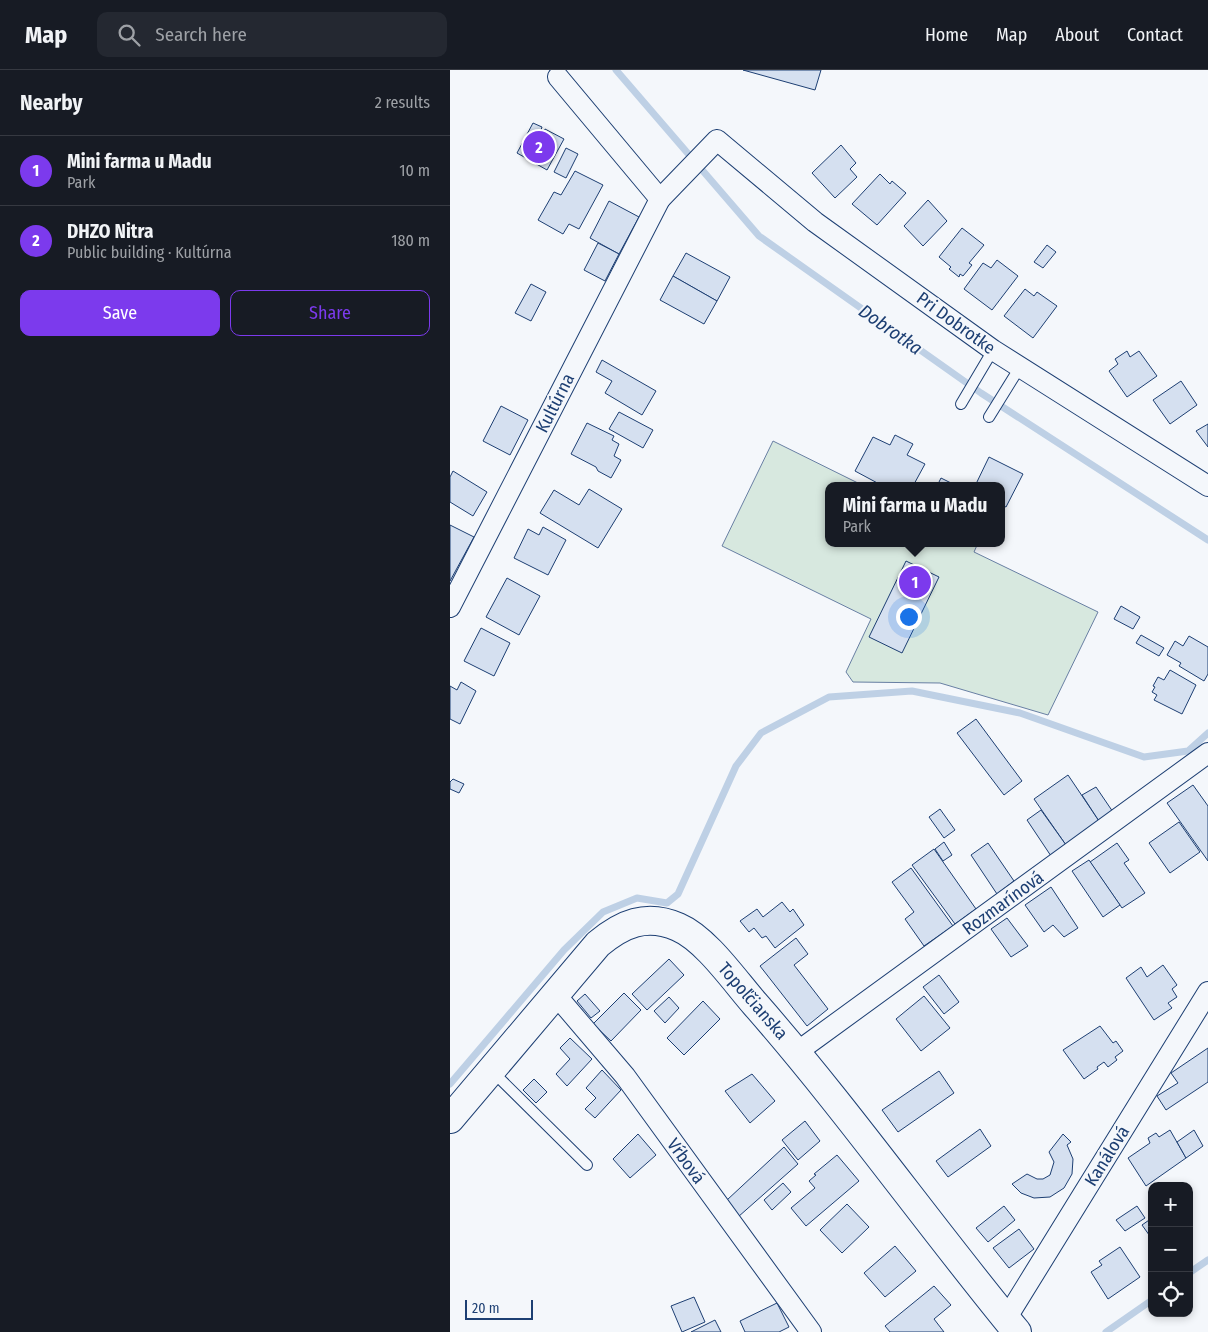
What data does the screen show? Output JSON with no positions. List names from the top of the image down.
{
  "streets": {
    "street": [
      "Pri Dobrotke",
      "Kultúrna",
      "Rozmarínová",
      "Topoľčianska",
      "Kanálová",
      "Vŕbová"
    ]
  },
  "crossings": [
    ["Pri Dobrotke", "Kultúrna"],
    ["Rozmarínová", "Topoľčianska"],
    ["Topoľčianska", "Kanálová"],
    ["Topoľčianska", "Vŕbová"]
  ],
  "water": ["Dobrotka"],
  "scale_bar": "20 m",
  "page": {
    "header": "Map",
    "search": "Search here",
    "nav": [
      "Home",
      "Map",
      "About",
      "Contact"
    ],
    "heading": ["Nearby", "2 results"],
    "pins": ["2", "1"],
    "list": [
      {
        "mark": "1",
        "name": "Mini farma u Madu",
        "note": "Park",
        "value": "10 m"
      },
      {
        "mark": "2",
        "name": "DHZO Nitra",
        "note": "Public building · Kultúrna",
        "value": "180 m"
      }
    ],
    "buttons": ["Save", "Share"],
    "popup": ["Mini farma u Madu", "Park"],
    "map_buttons": ["+", "−"],
    "scale": "20 m"
  }
}
